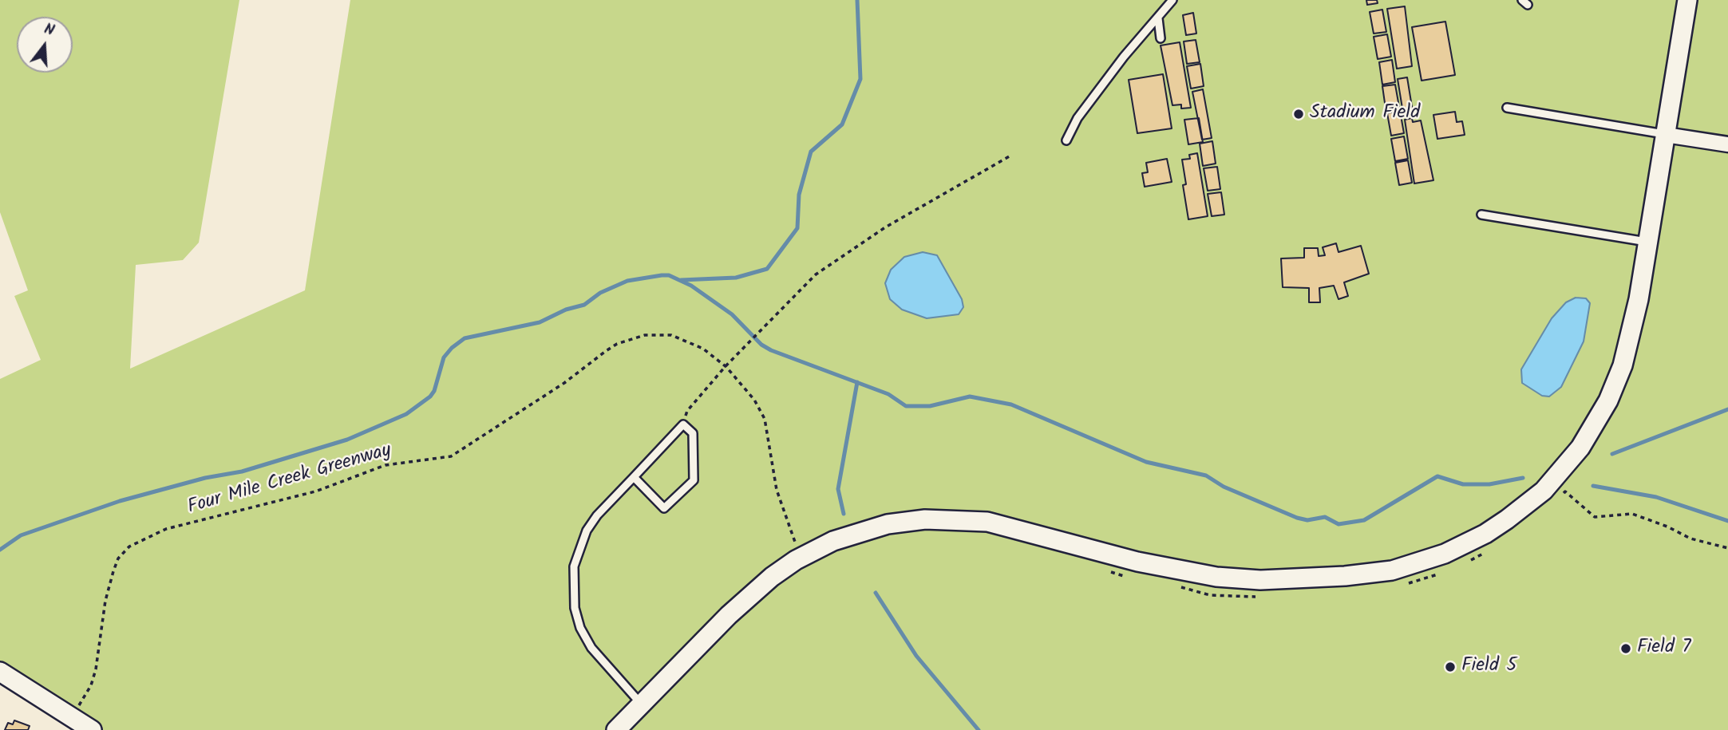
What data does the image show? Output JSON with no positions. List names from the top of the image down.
{
  "streets": {
    "path": ["Four Mile Creek Greenway"]
  },
  "places": ["Stadium Field", "Field 7", "Field 5"],
  "north": "top"
}
